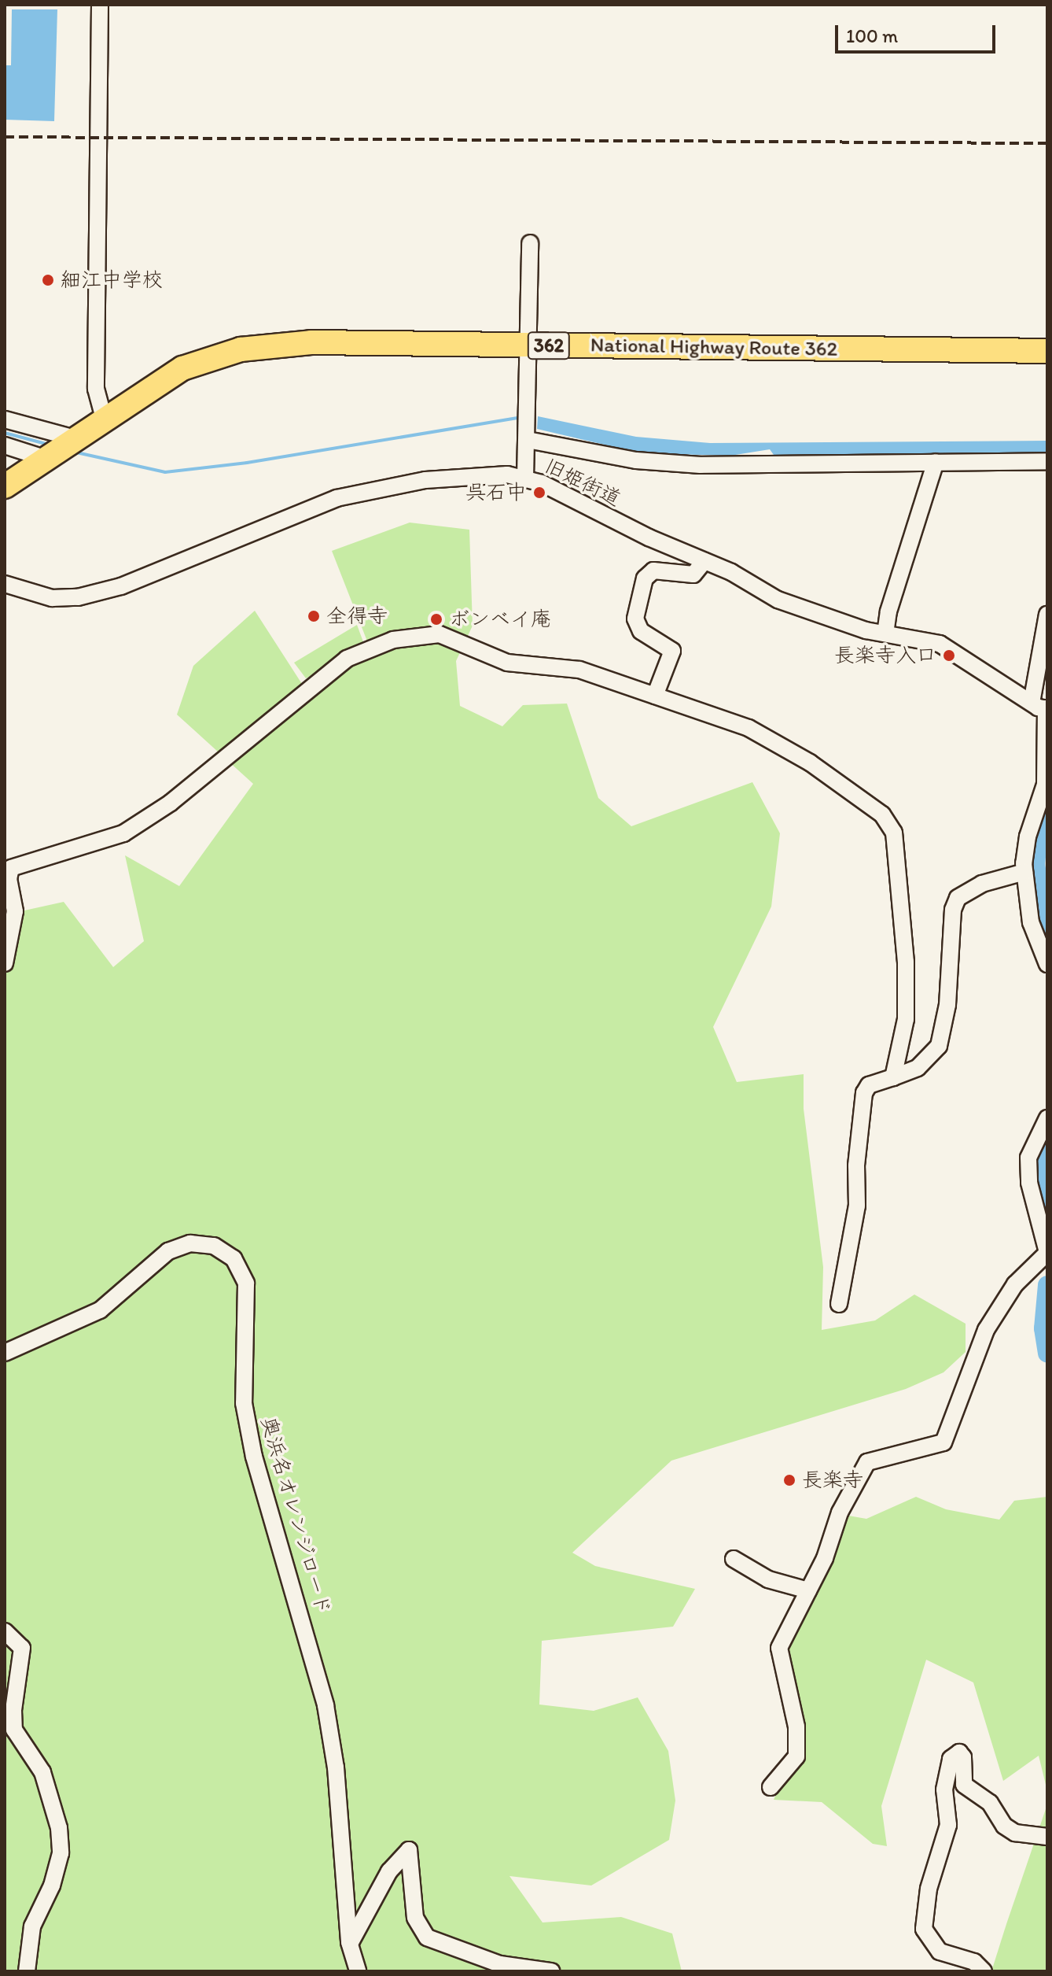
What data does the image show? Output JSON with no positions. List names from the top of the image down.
{
  "streets": {
    "highway": ["362", "National Highway Route 362"],
    "street": ["旧姫街道", "奥浜名オレンジロード"]
  },
  "places": [
    "細江中学校",
    "呉石中",
    "全得寺",
    "ボンベイ庵",
    "長楽寺入口",
    "長楽寺"
  ],
  "scale_bar": "100 m"
}
